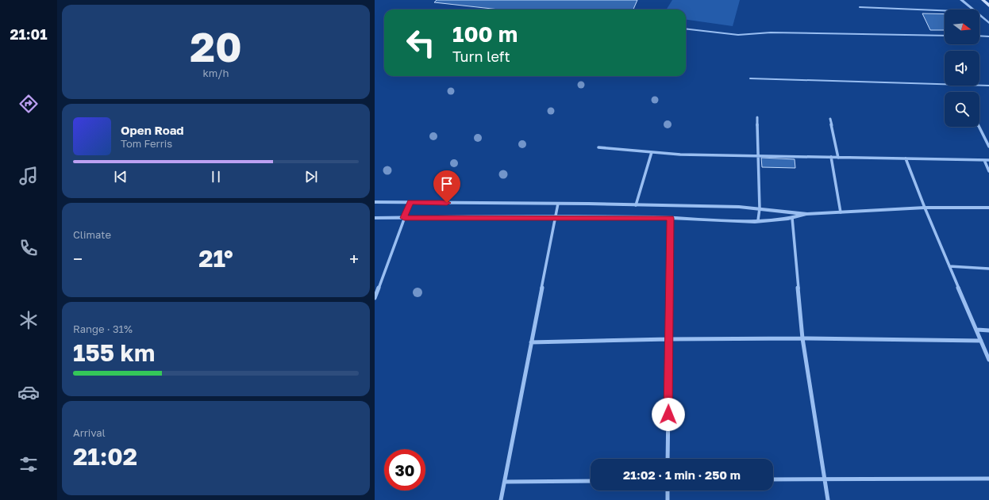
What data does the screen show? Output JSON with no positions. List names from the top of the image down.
{
  "north": "right",
  "page": {
    "tabs": "21:01",
    "tile": [
      ["20", "km/h"],
      "Climate",
      ["Range · 31%", "155 km"],
      ["Arrival", "21:02"]
    ],
    "turn": ["100 m", "Turn left"],
    "song": ["Open Road", "Tom Ferris"],
    "heat": ["−", "21°", "+"],
    "limit": "30",
    "trip": "21:02 · 1 min · 250 m"
  }
}
